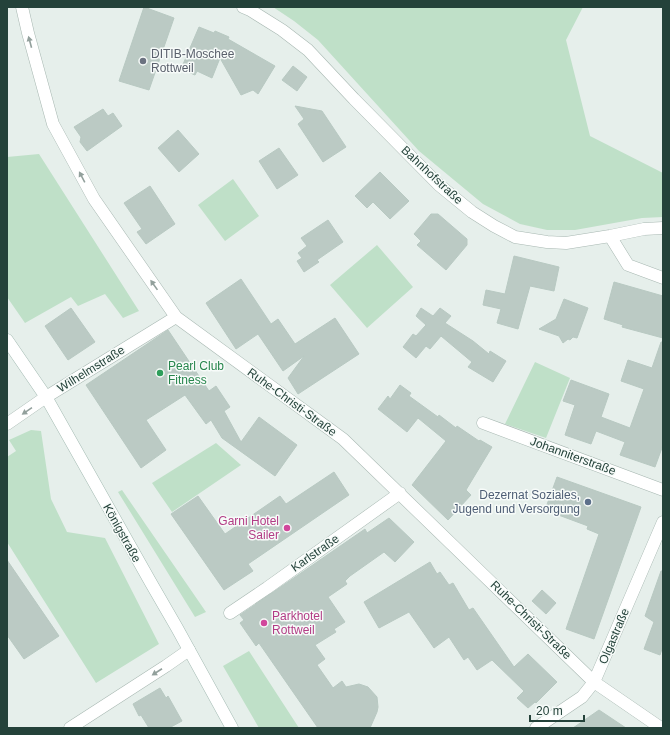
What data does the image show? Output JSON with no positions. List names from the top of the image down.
{
  "streets": {
    "street": [
      "Bahnhofstraße",
      "Wilhelmstraße",
      "Ruhe-Christi-Straße",
      "Johanniterstraße",
      "Königstraße",
      "Karlstraße",
      "Olgastraße"
    ]
  },
  "crossings": [
    ["Wilhelmstraße", "Ruhe-Christi-Straße"],
    ["Wilhelmstraße", "Königstraße"],
    ["Ruhe-Christi-Straße", "Karlstraße"],
    ["Ruhe-Christi-Straße", "Olgastraße"]
  ],
  "one_way": ["Ruhe-Christi-Straße"],
  "places": [
    "DITIB-Moschee Rottweil",
    "Pearl Club Fitness",
    "Dezernat Soziales, Jugend und Versorgung",
    "Garni Hotel Sailer",
    "Parkhotel Rottweil"
  ],
  "scale_bar": "20 m"
}
